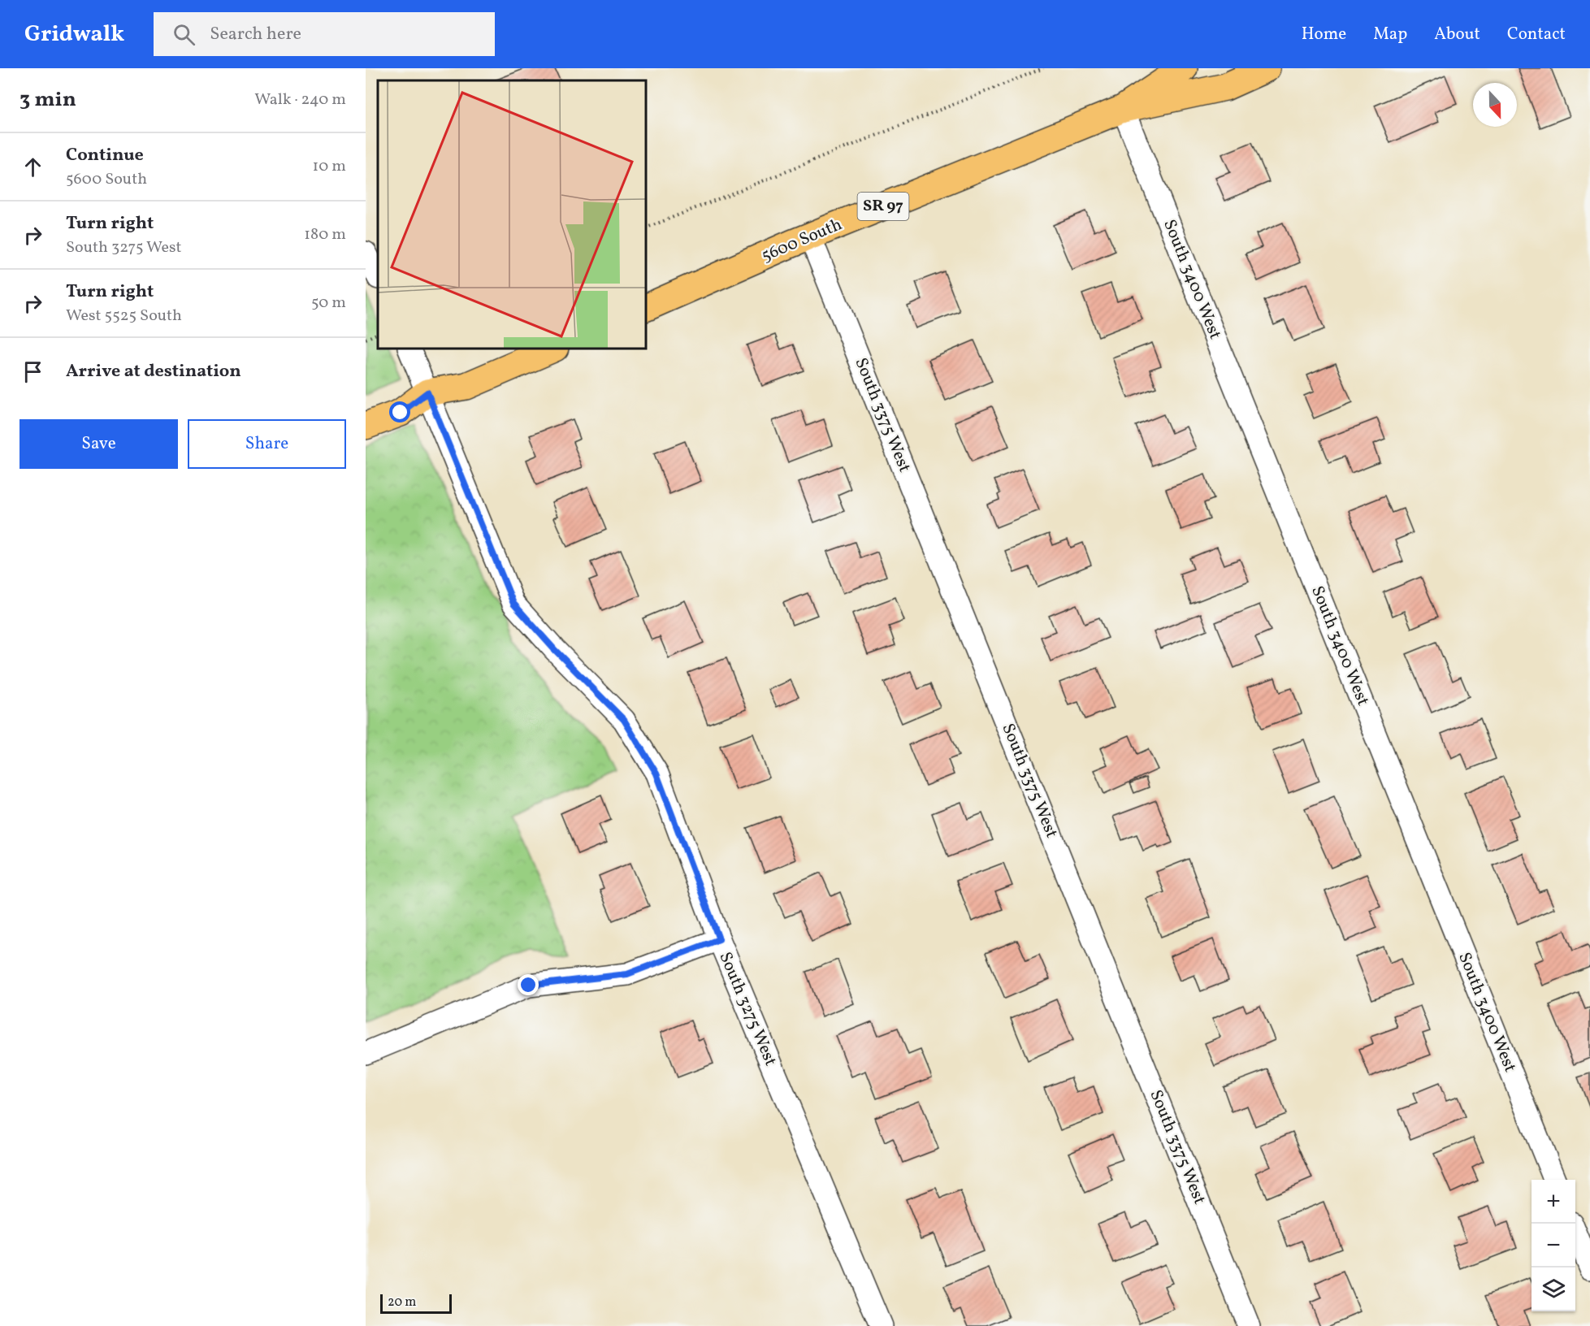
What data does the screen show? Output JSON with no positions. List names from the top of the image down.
{
  "streets": {
    "main road": ["SR 97", "5600 South"],
    "street": ["South 3400 West", "South 3375 West", "South 3275 West"]
  },
  "crossings": [
    ["5600 South", "South 3400 West"],
    ["5600 South", "South 3375 West"]
  ],
  "scale_bar": "20 m",
  "north": "bottom",
  "page": {
    "header": "Gridwalk",
    "search": "Search here",
    "nav": [
      "Home",
      "Map",
      "About",
      "Contact"
    ],
    "heading": ["3 min", "Walk · 240 m"],
    "list": [
      ["Continue", "5600 South", "10 m"],
      ["Turn right", "South 3275 West", "180 m"],
      ["Turn right", "West 5525 South", "50 m"],
      "Arrive at destination"
    ],
    "buttons": ["Save", "Share"],
    "map_buttons": ["+", "−"],
    "scale": "20 m"
  }
}
